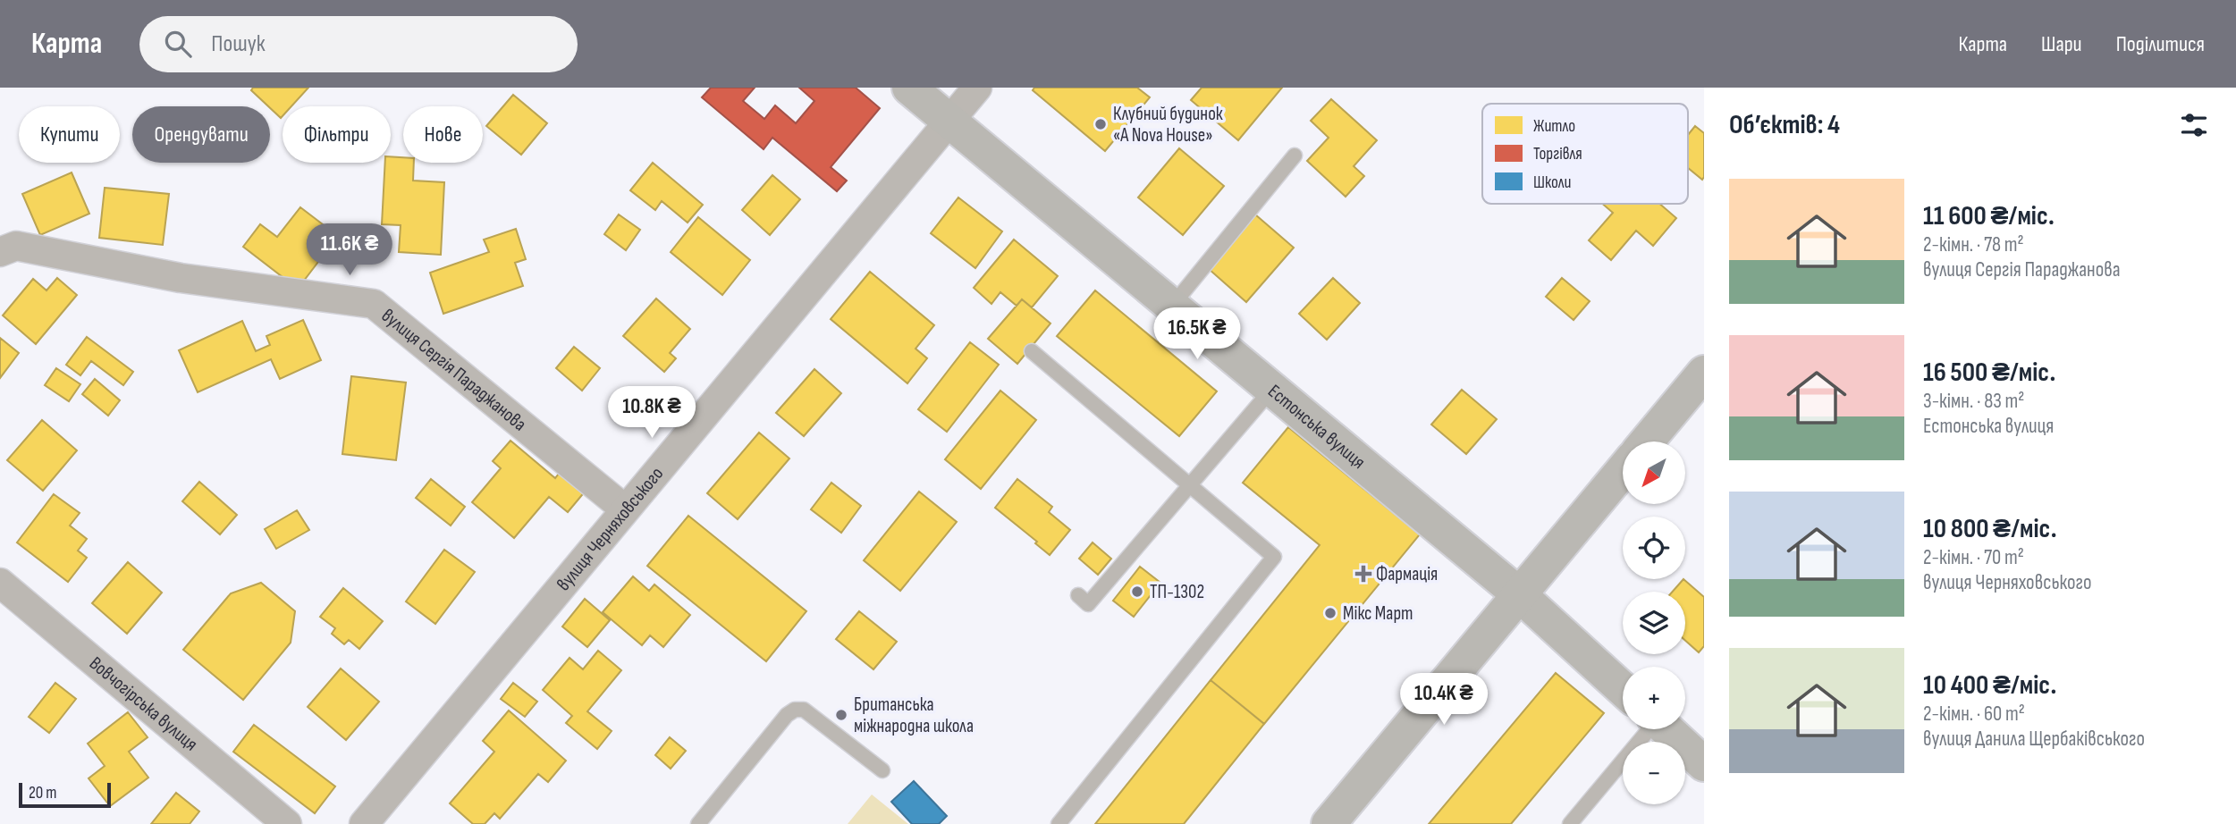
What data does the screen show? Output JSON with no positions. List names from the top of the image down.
{
  "streets": {
    "street": [
      "вулиця Сергія Параджанова",
      "Естонська вулиця",
      "вулиця Черняховського",
      "Вовчогірська вулиця"
    ]
  },
  "crossings": [
    ["вулиця Сергія Параджанова", "вулиця Черняховського"],
    ["Естонська вулиця", "вулиця Черняховського"]
  ],
  "places": {
    "other": [
      "Клубний будинок «A Nova House»",
      "ТП-1302",
      "Мікс Март",
      "Британська міжнародна школа"
    ],
    "health": ["Фармація"]
  },
  "legend": ["Житло", "Торгівля", "Школи"],
  "scale_bar": "20 m",
  "north": "bottom left",
  "page": {
    "header": "Карта",
    "search": "Пошук",
    "nav": ["Карта", "Шари", "Поділитися"],
    "heading": "Об’єктів: 4",
    "chip": [
      "Купити",
      "Орендувати",
      "Фільтри",
      "Нове"
    ],
    "list": [
      {
        "name": "11 600 ₴/міс.",
        "note": "2-кімн. · 78 m² · вулиця Сергія Параджанова"
      },
      {
        "name": "16 500 ₴/міс.",
        "note": "3-кімн. · 83 m² · Естонська вулиця"
      },
      {
        "name": "10 800 ₴/міс.",
        "note": "2-кімн. · 70 m² · вулиця Черняховського"
      },
      {
        "name": "10 400 ₴/міс.",
        "note": "2-кімн. · 60 m² · вулиця Данила Щербаківського"
      }
    ],
    "price": [
      "11.6K ₴",
      "16.5K ₴",
      "10.8K ₴",
      "10.4K ₴"
    ],
    "map_buttons": ["+", "−"],
    "scale": "20 m"
  }
}
